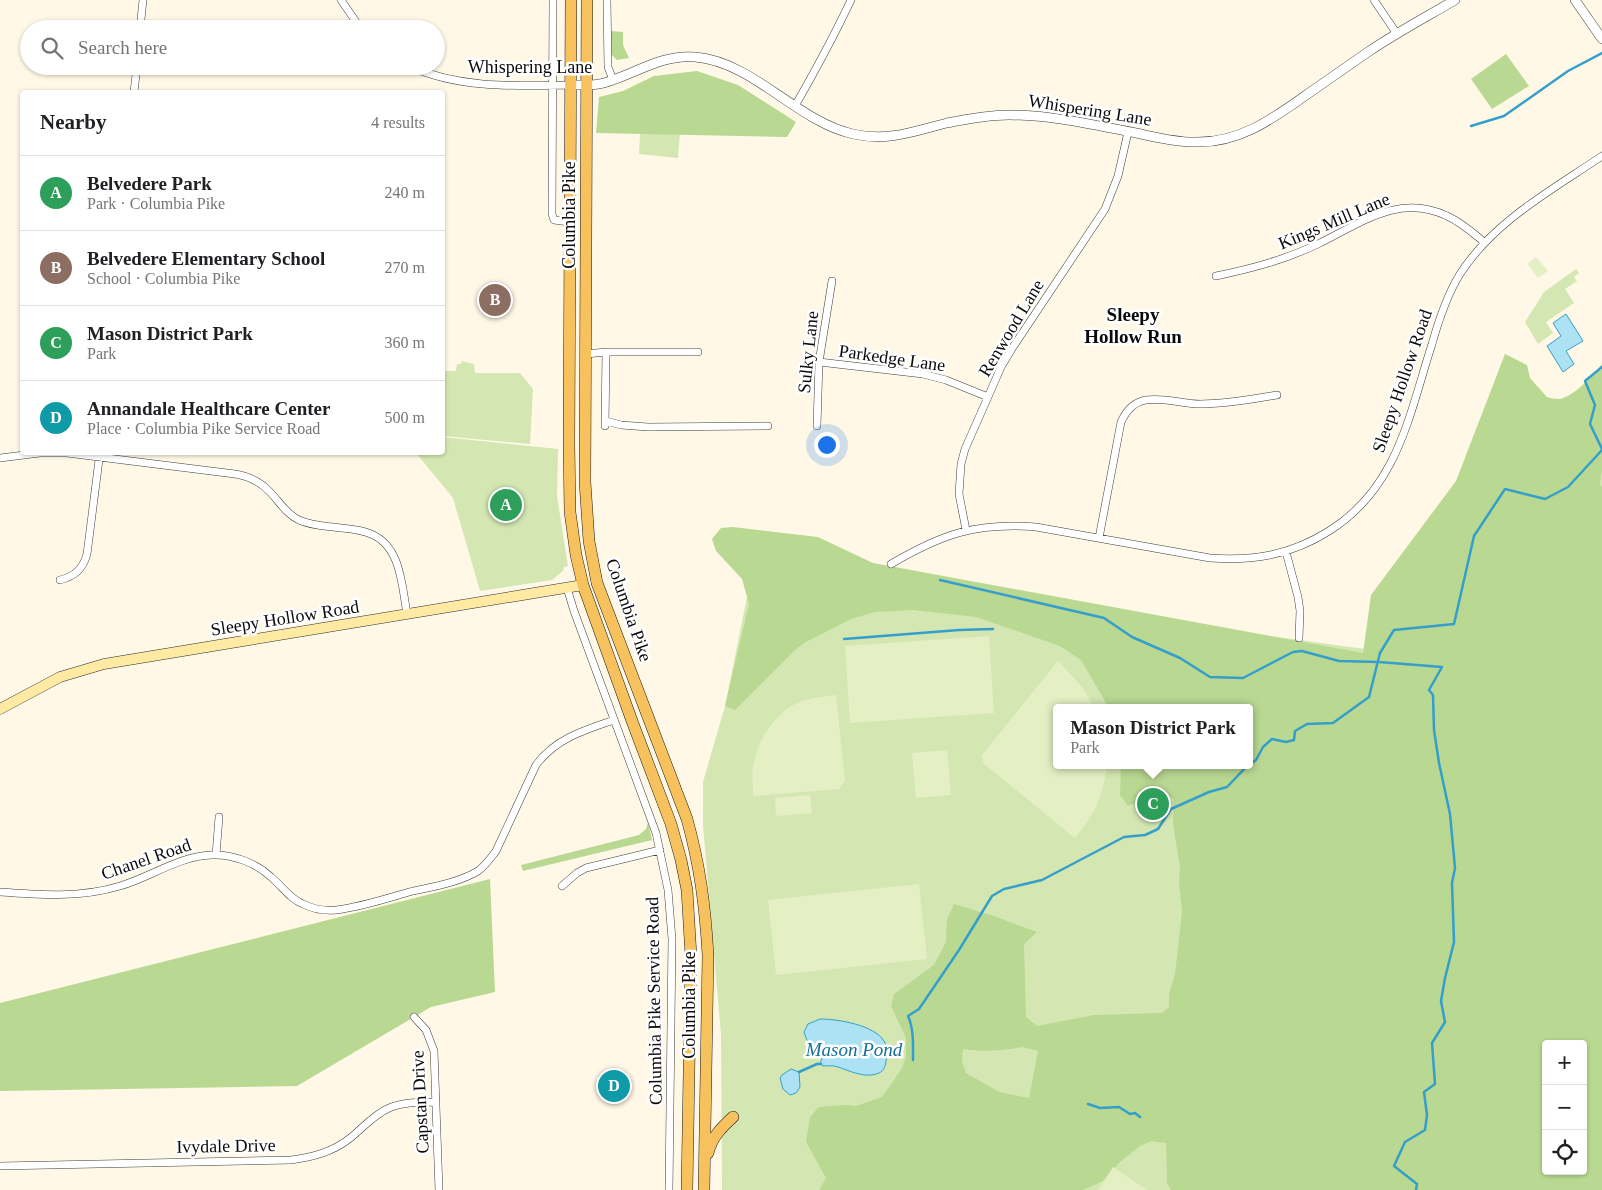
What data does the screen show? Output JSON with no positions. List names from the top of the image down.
{
  "streets": {
    "main road": ["Columbia Pike", "Sleepy Hollow Road"],
    "street": [
      "Whispering Lane",
      "Kings Mill Lane",
      "Renwood Lane",
      "Sulky Lane",
      "Parkedge Lane",
      "Chanel Road",
      "Columbia Pike Service Road",
      "Capstan Drive",
      "Ivydale Drive"
    ]
  },
  "crossings": [
    ["Whispering Lane", "Columbia Pike"],
    ["Whispering Lane", "Renwood Lane"],
    ["Columbia Pike", "Sleepy Hollow Road"],
    ["Kings Mill Lane", "Sleepy Hollow Road"],
    ["Renwood Lane", "Parkedge Lane"],
    ["Renwood Lane", "Sleepy Hollow Road"],
    ["Sulky Lane", "Parkedge Lane"],
    ["Sleepy Hollow Road", "Columbia Pike Service Road"],
    ["Chanel Road", "Columbia Pike Service Road"],
    ["Capstan Drive", "Ivydale Drive"]
  ],
  "districts": ["Sleepy Hollow Run"],
  "water": ["Mason Pond"],
  "page": {
    "search": "Search here",
    "heading": ["Nearby", "4 results"],
    "list": [
      {
        "mark": "A",
        "name": "Belvedere Park",
        "note": "Park · Columbia Pike",
        "value": "240 m"
      },
      {
        "mark": "B",
        "name": "Belvedere Elementary School",
        "note": "School · Columbia Pike",
        "value": "270 m"
      },
      {
        "mark": "C",
        "name": "Mason District Park",
        "note": "Park",
        "value": "360 m"
      },
      {
        "mark": "D",
        "name": "Annandale Healthcare Center",
        "note": "Place · Columbia Pike Service Road",
        "value": "500 m"
      }
    ],
    "pins": [
      "B",
      "A",
      "C",
      "D"
    ],
    "popup": ["Mason District Park", "Park"],
    "map_buttons": ["+", "−"]
  }
}
